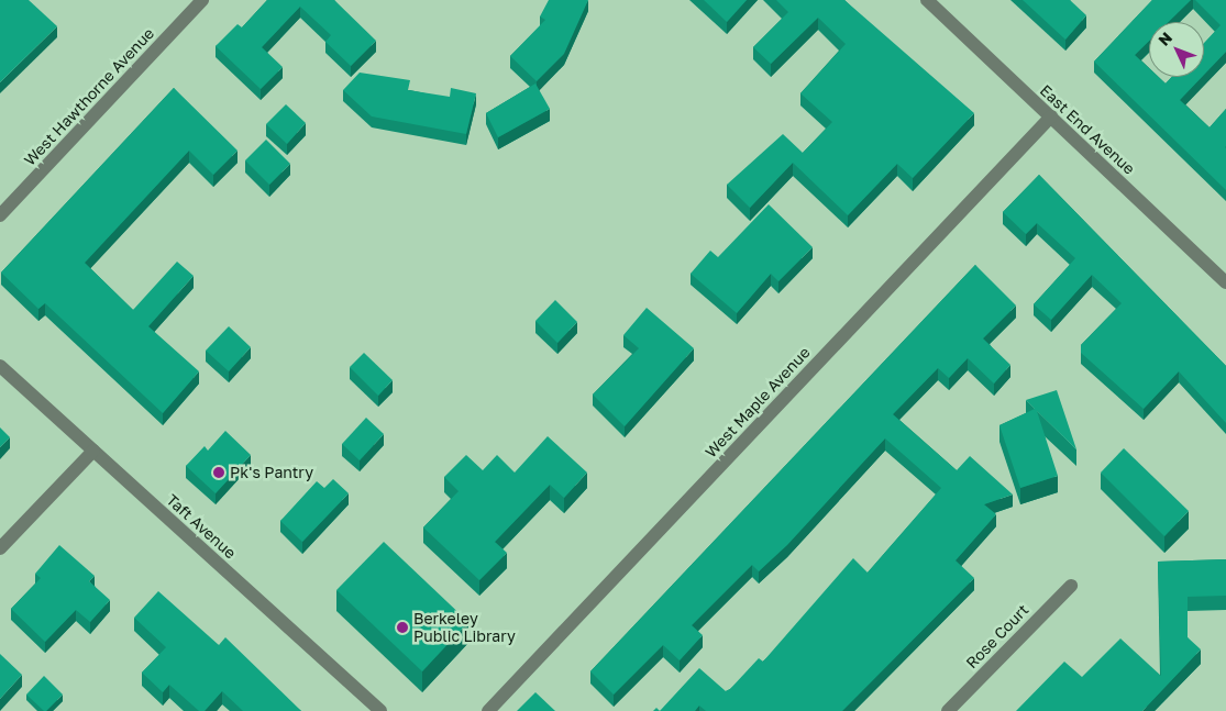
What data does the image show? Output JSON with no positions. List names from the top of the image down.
{
  "streets": {
    "street": [
      "West Hawthorne Avenue",
      "East End Avenue",
      "West Maple Avenue",
      "Taft Avenue",
      "Rose Court"
    ]
  },
  "crossings": [
    ["East End Avenue", "West Maple Avenue"]
  ],
  "places": ["Pk's Pantry", "Berkeley Public Library"],
  "north": "top left"
}
